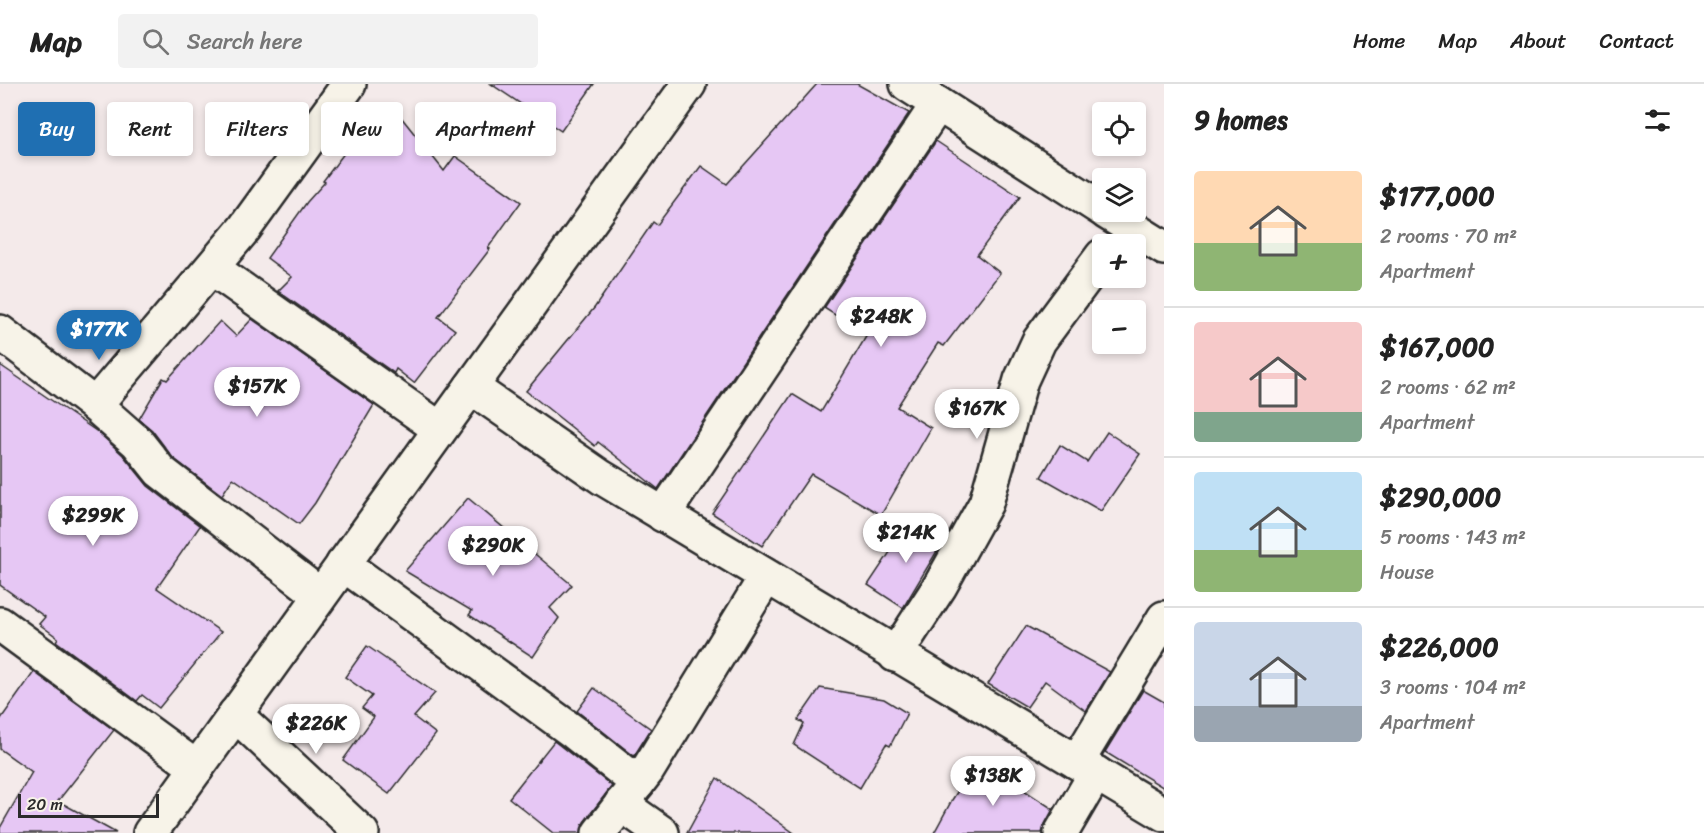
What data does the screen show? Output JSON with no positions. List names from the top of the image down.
{
  "scale_bar": "20 m",
  "page": {
    "header": "Map",
    "search": "Search here",
    "nav": [
      "Home",
      "Map",
      "About",
      "Contact"
    ],
    "heading": "9 homes",
    "map_buttons": ["+", "−"],
    "chip": [
      "Buy",
      "Rent",
      "Filters",
      "New",
      "Apartment"
    ],
    "list": [
      {
        "name": "$177,000",
        "note": "2 rooms · 70 m² · Apartment"
      },
      {
        "name": "$167,000",
        "note": "2 rooms · 62 m² · Apartment"
      },
      {
        "name": "$290,000",
        "note": "5 rooms · 143 m² · House"
      },
      {
        "name": "$226,000",
        "note": "3 rooms · 104 m² · Apartment"
      }
    ],
    "price": [
      "$248K",
      "$177K",
      "$157K",
      "$167K",
      "$299K",
      "$214K",
      "$290K",
      "$226K",
      "$138K"
    ],
    "scale": "20 m"
  }
}
